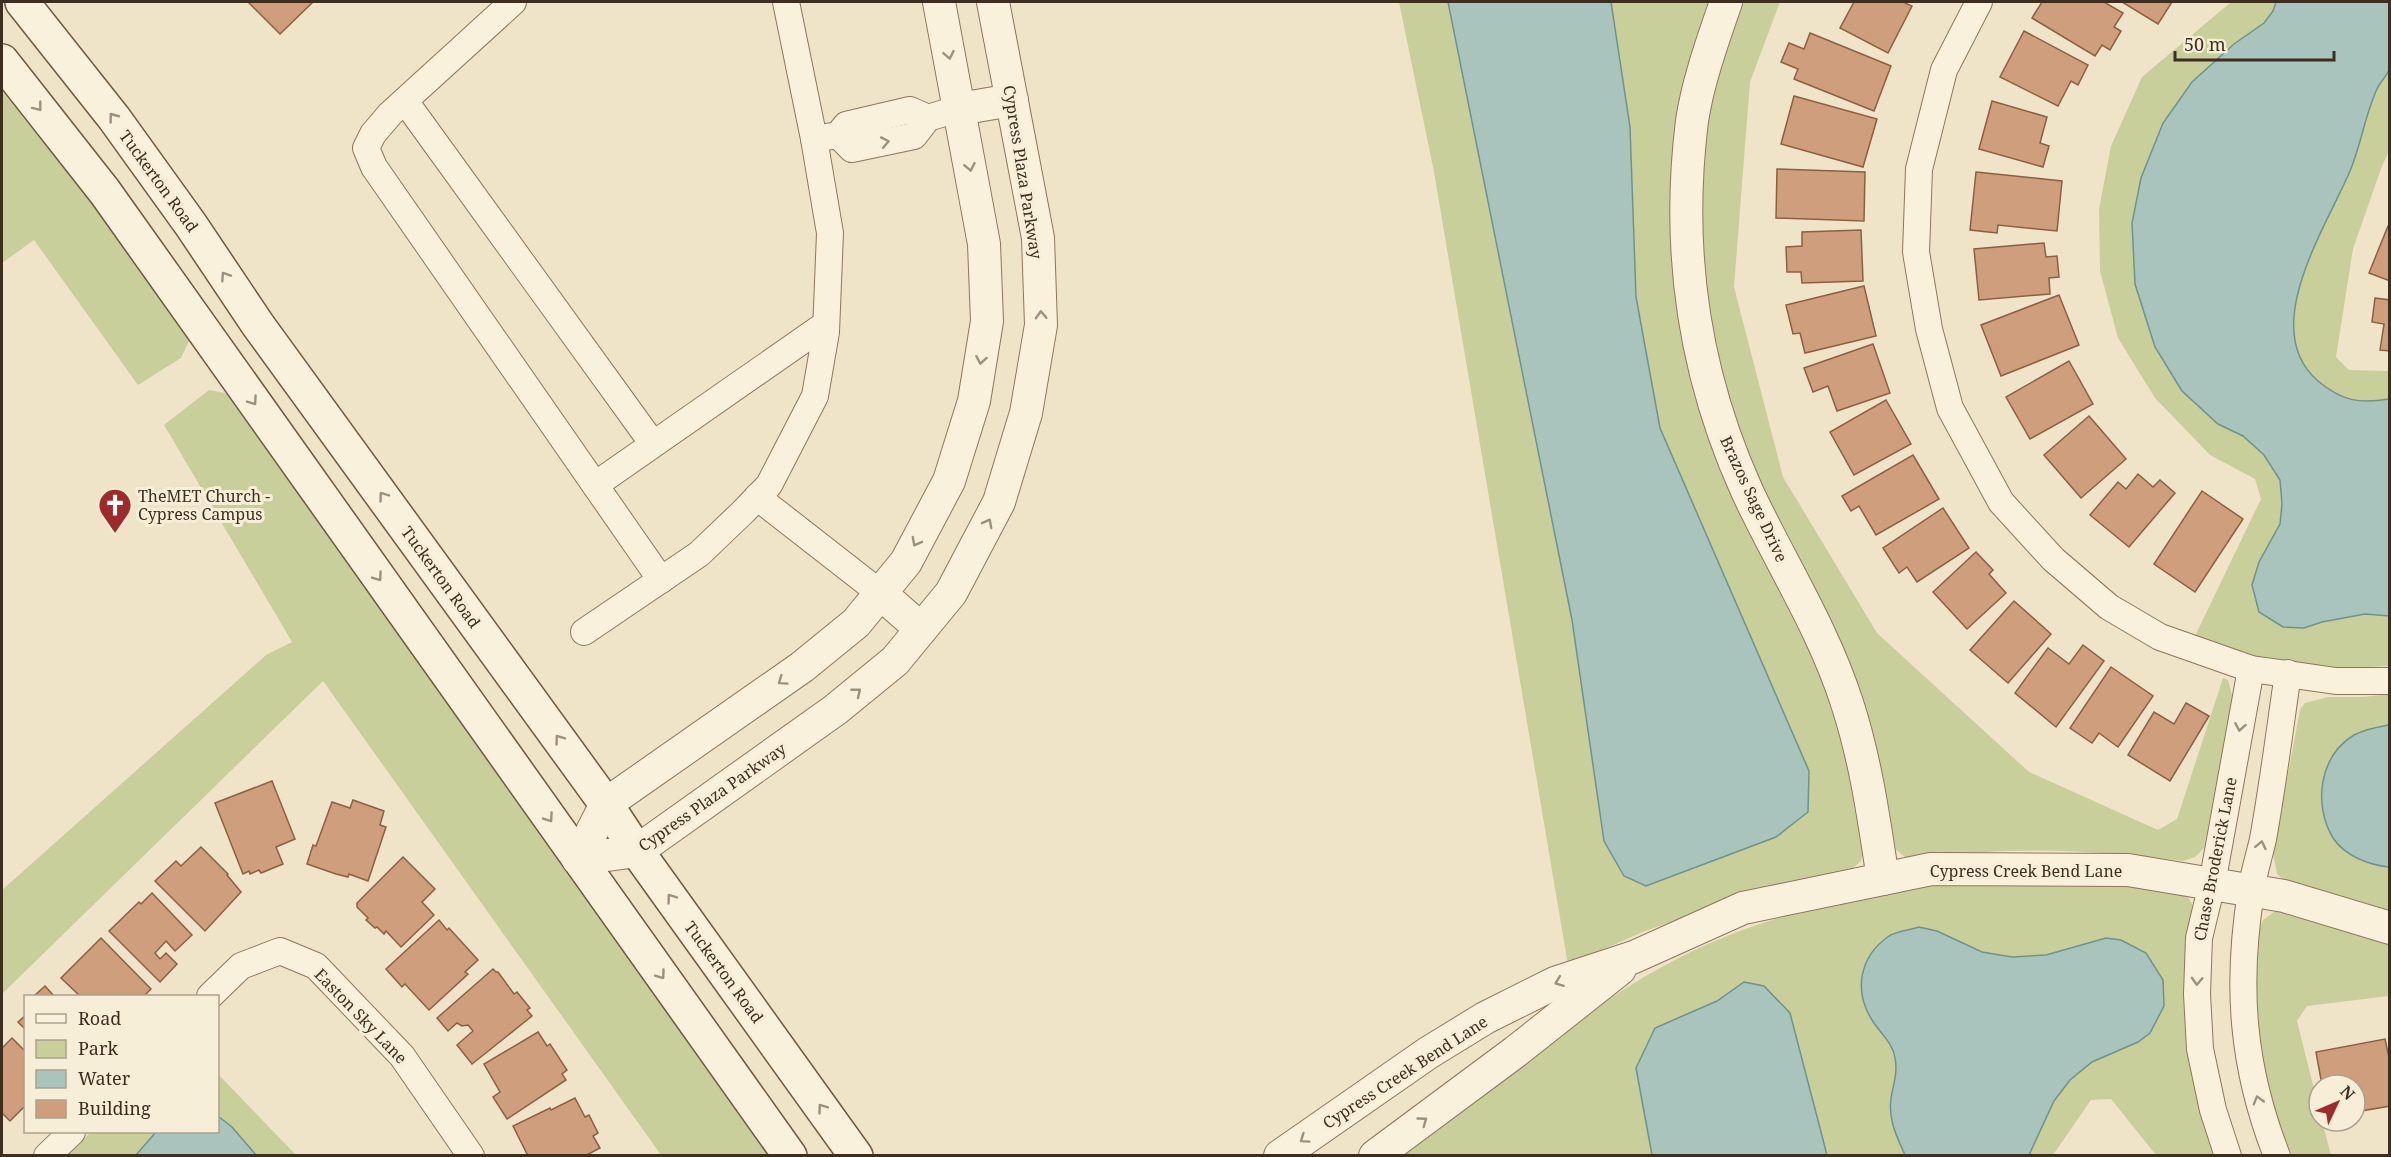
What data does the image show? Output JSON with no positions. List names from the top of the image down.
{
  "streets": {
    "main road": ["Tuckerton Road"],
    "street": [
      "Cypress Plaza Parkway",
      "Brazos Sage Drive",
      "Chase Broderick Lane",
      "Cypress Creek Bend Lane",
      "Easton Sky Lane"
    ]
  },
  "crossings": [
    ["Cypress Plaza Parkway", "Tuckerton Road"],
    ["Brazos Sage Drive", "Cypress Creek Bend Lane"],
    ["Chase Broderick Lane", "Cypress Creek Bend Lane"]
  ],
  "places": {
    "church": ["TheMET Church - Cypress Campus"]
  },
  "legend": [
    "Road",
    "Park",
    "Water",
    "Building"
  ],
  "scale_bar": "50 m",
  "north": "top right"
}
